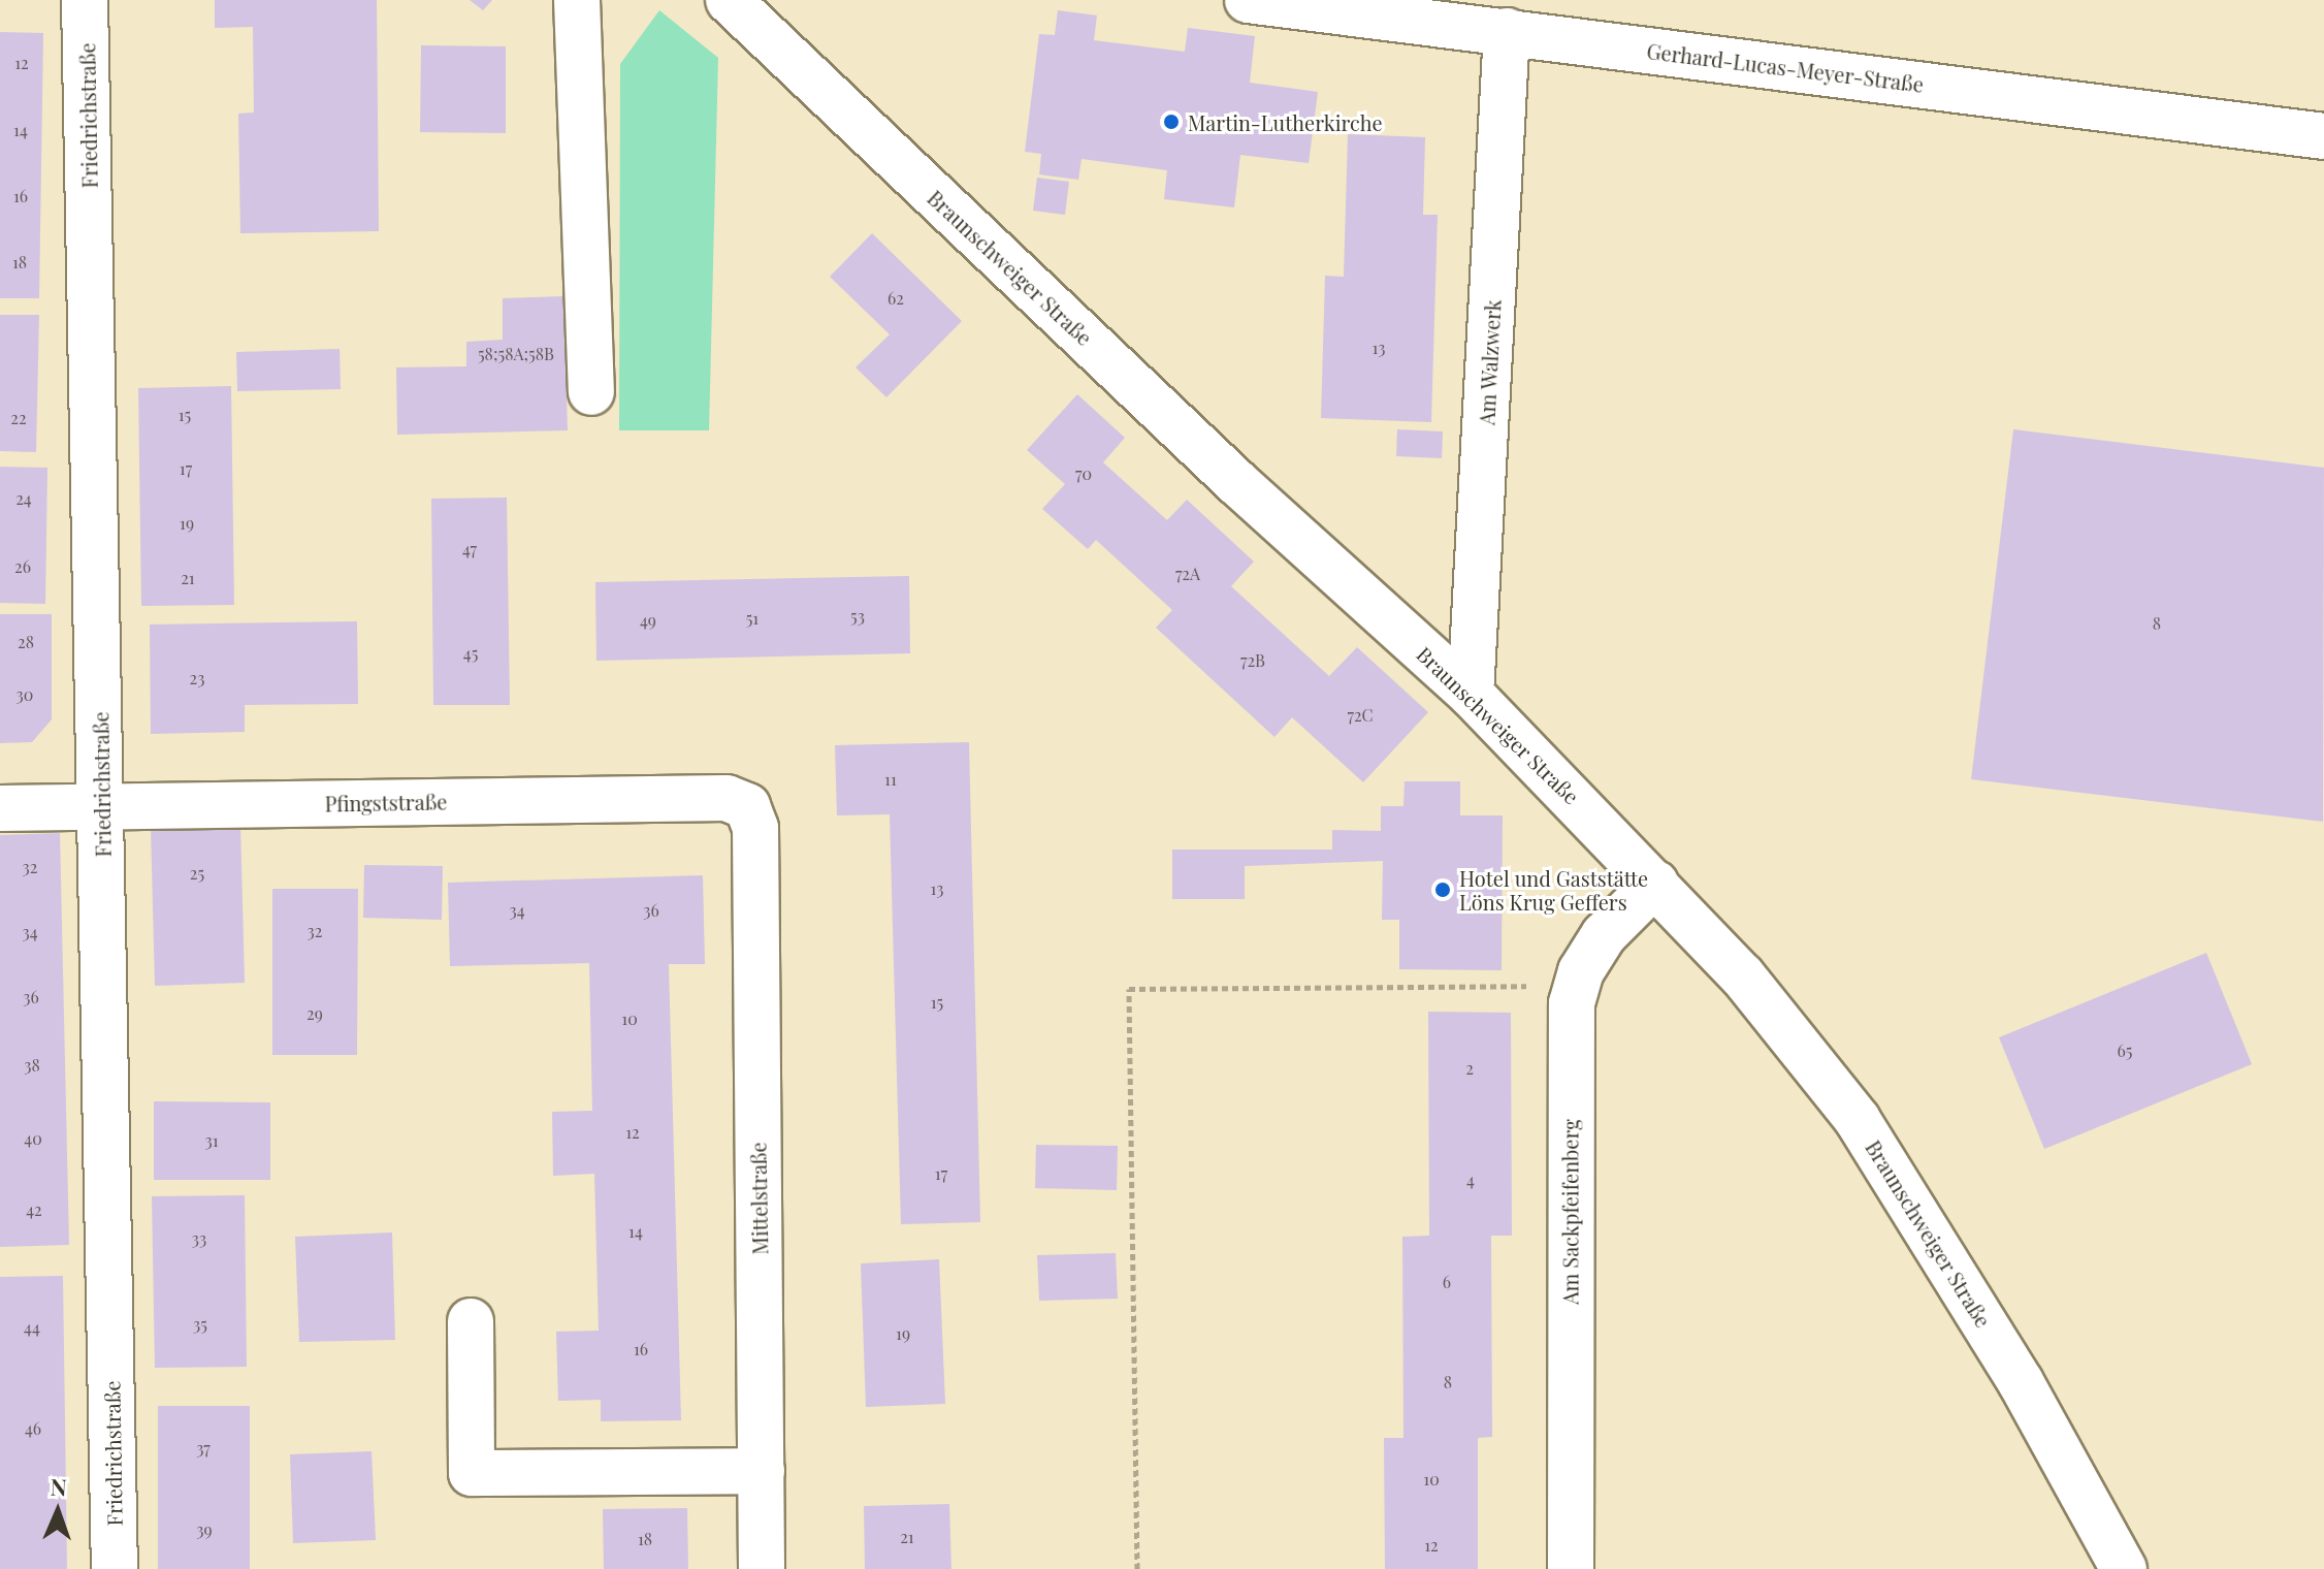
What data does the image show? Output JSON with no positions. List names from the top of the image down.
{
  "streets": {
    "street": [
      "Gerhard-Lucas-Meyer-Straße",
      "Friedrichstraße",
      "Braunschweiger Straße",
      "Am Walzwerk",
      "Pfingststraße",
      "Mittelstraße",
      "Am Sackpfeifenberg"
    ]
  },
  "crossings": [
    ["Gerhard-Lucas-Meyer-Straße", "Am Walzwerk"],
    ["Friedrichstraße", "Pfingststraße"],
    ["Braunschweiger Straße", "Am Walzwerk"],
    ["Braunschweiger Straße", "Am Sackpfeifenberg"],
    ["Pfingststraße", "Mittelstraße"]
  ],
  "places": ["Martin-Lutherkirche", "Hotel und Gaststätte Löns Krug Geffers"],
  "house_numbers": [
    "12",
    "14",
    "16",
    "18",
    "62",
    "13",
    "58;58A;58B",
    "15",
    "22",
    "17",
    "70",
    "24",
    "19",
    "47",
    "26",
    "72A",
    "21",
    "53",
    "51",
    "49",
    "8",
    "28",
    "45",
    "72B",
    "23",
    "30",
    "72C",
    "11",
    "32",
    "25",
    "13",
    "34",
    "36",
    "32",
    "34",
    "36",
    "15",
    "29",
    "10",
    "65",
    "38",
    "2",
    "12",
    "40",
    "31",
    "17",
    "4",
    "42",
    "14",
    "33",
    "6",
    "35",
    "44",
    "19",
    "16",
    "8",
    "46",
    "37",
    "10",
    "39",
    "21",
    "18",
    "12"
  ],
  "north": "top"
}
